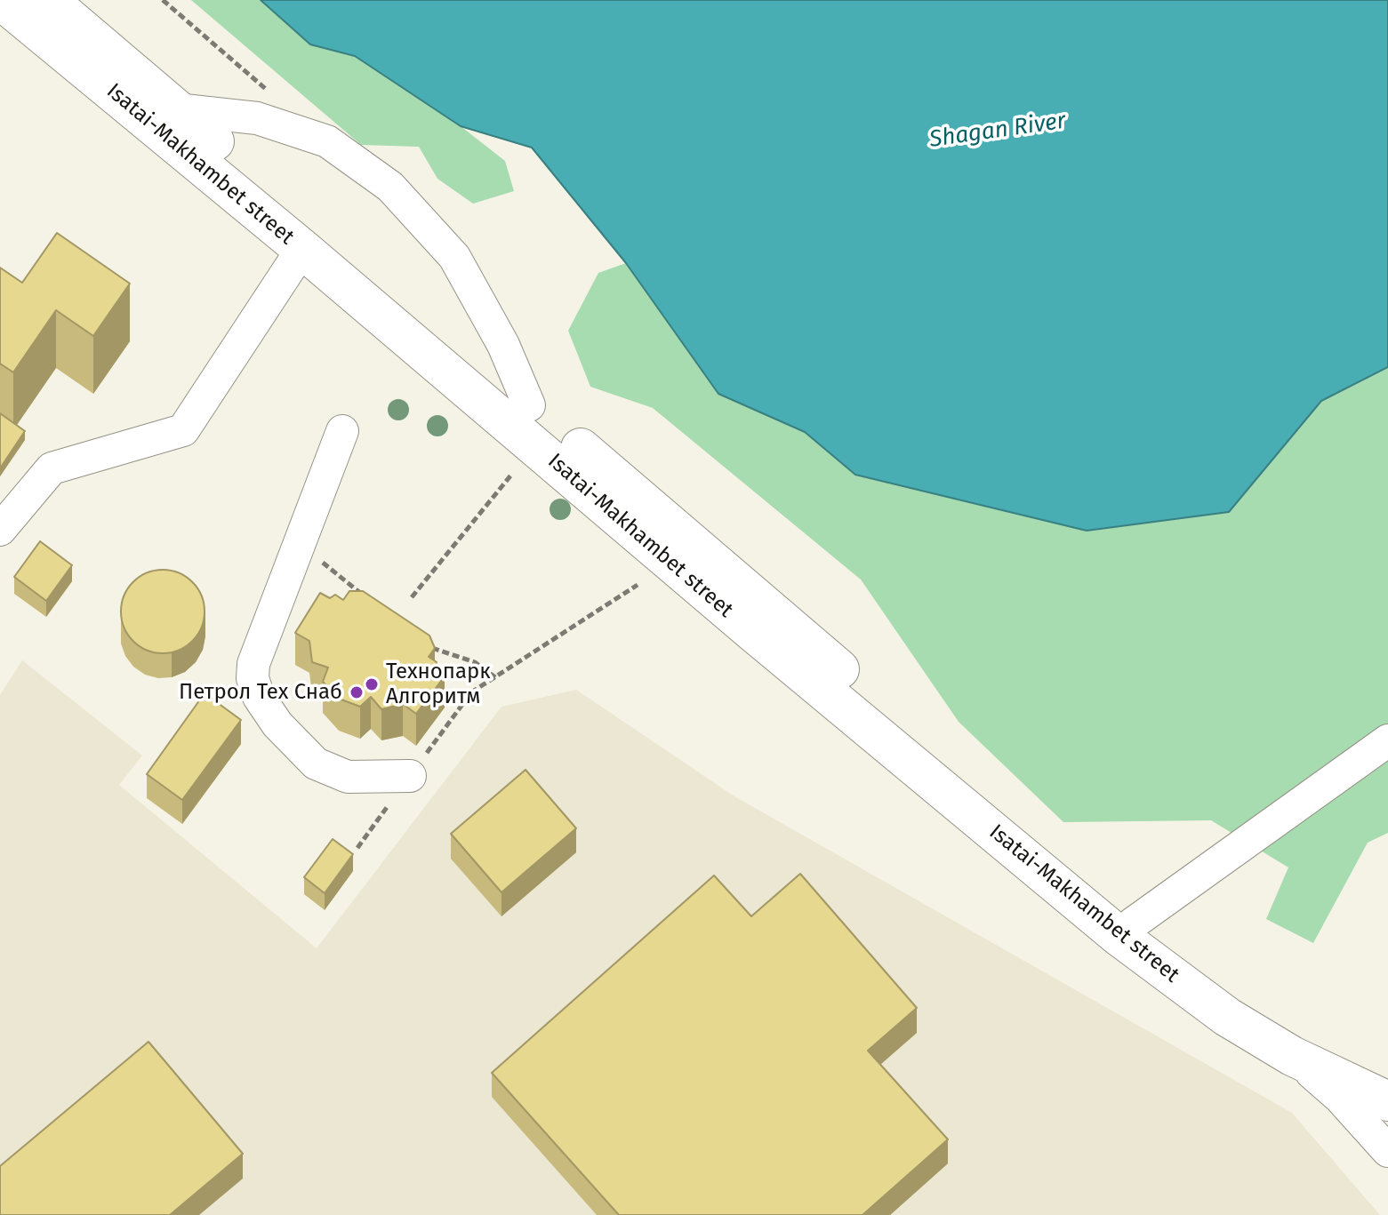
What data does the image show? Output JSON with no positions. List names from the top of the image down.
{
  "streets": {
    "main road": ["Isatai-Makhambet street"]
  },
  "water": ["Shagan River"],
  "places": ["Технопарк Алгоритм", "Петрол Тех Снаб"]
}
